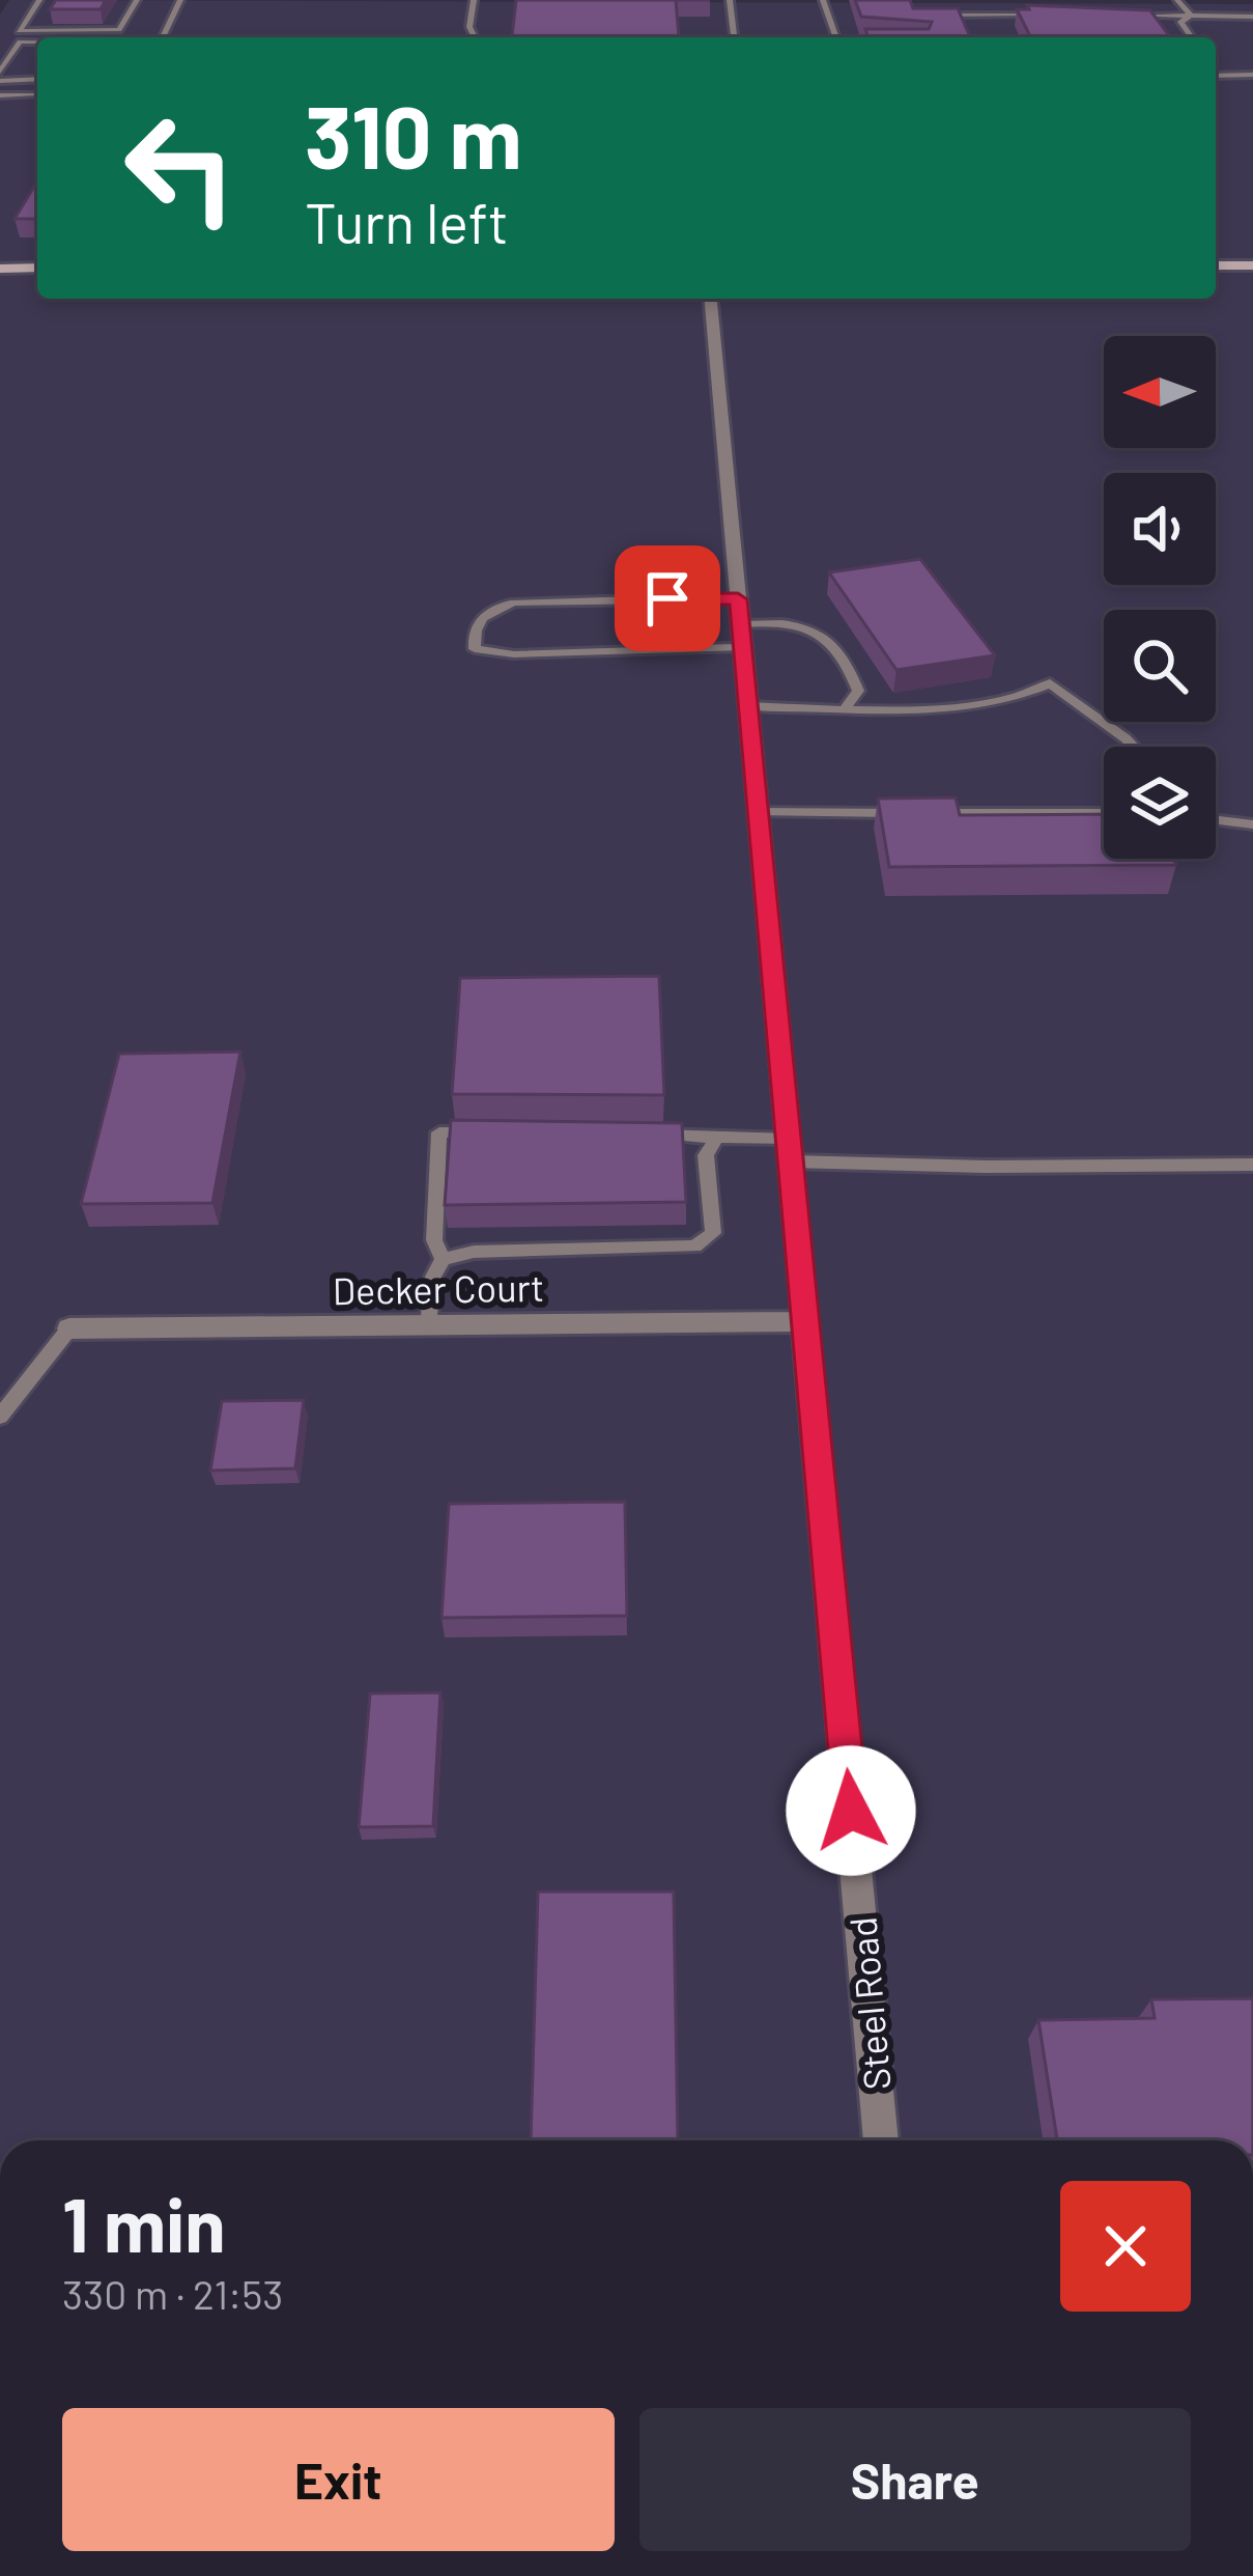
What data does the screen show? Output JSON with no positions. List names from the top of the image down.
{
  "streets": {
    "street": ["Decker Court", "Steel Road"]
  },
  "crossings": [
    ["Decker Court", "Steel Road"]
  ],
  "north": "left",
  "page": {
    "turn": ["310 m", "Turn left"],
    "heading": ["1 min", "330 m · 21:53"],
    "buttons": ["Exit", "Share"]
  }
}
